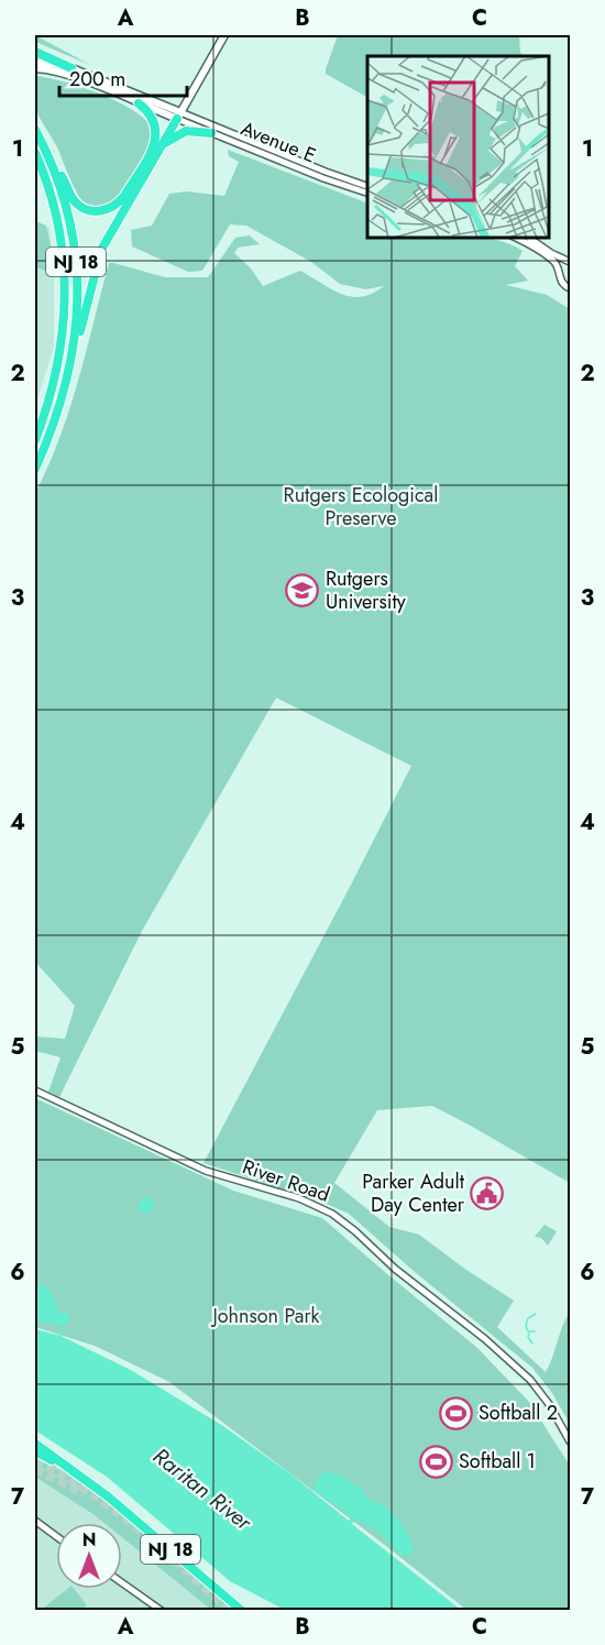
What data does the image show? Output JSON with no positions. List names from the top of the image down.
{
  "streets": {
    "highway": ["NJ 18"],
    "street": ["Avenue E", "River Road"]
  },
  "water": ["Raritan River"],
  "parks": ["Rutgers Ecological Preserve", "Johnson Park"],
  "places": {
    "school or university": ["Rutgers University"],
    "public building": ["Parker Adult Day Center"],
    "sports": ["Softball 2", "Softball 1"]
  },
  "scale_bar": "200 m",
  "north": "top",
  "grid": {
    "columns": ["A", "B", "C"],
    "rows": [
      "1",
      "2",
      "3",
      "4",
      "5",
      "6",
      "7"
    ]
  }
}
